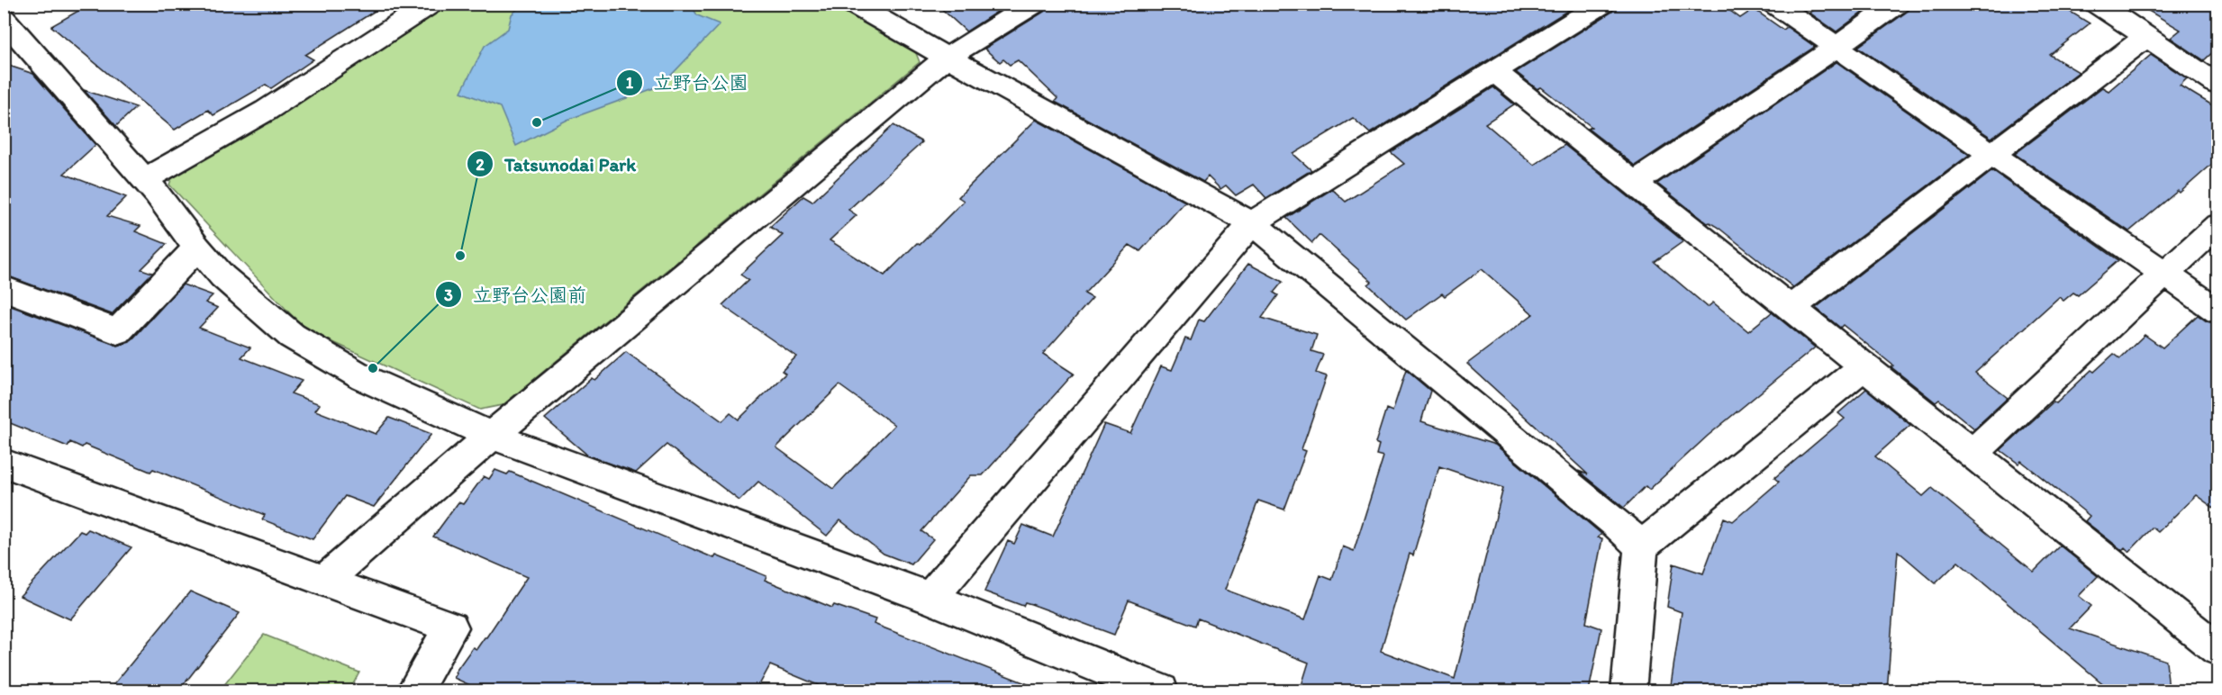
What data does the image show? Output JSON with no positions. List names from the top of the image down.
{
  "places": ["立野台公園", "Tatsunodai Park", "立野台公園前"]
}
